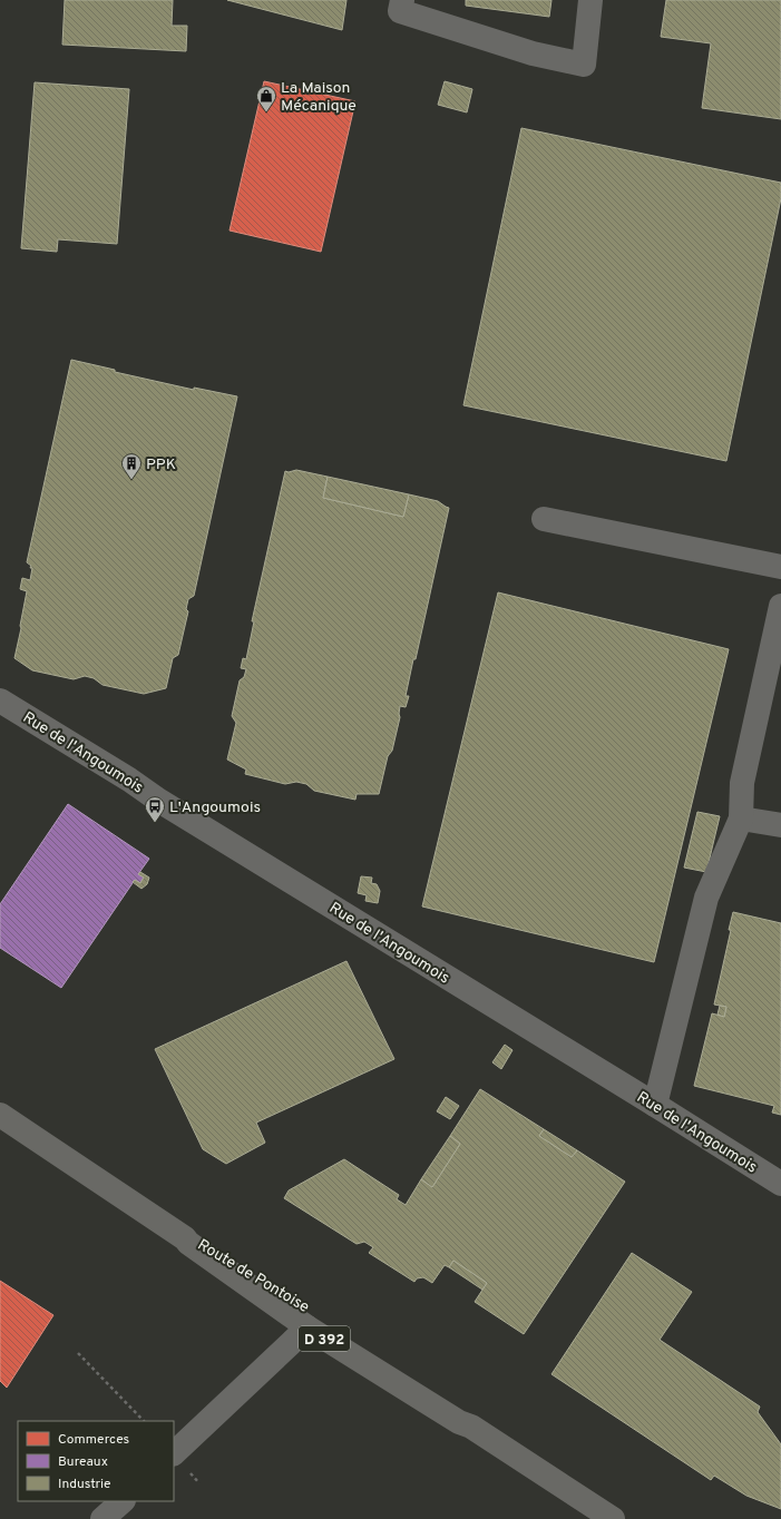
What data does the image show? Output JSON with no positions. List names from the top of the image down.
{
  "streets": {
    "main road": ["Route de Pontoise", "D 392"],
    "street": ["Rue de l'Angoumois"]
  },
  "places": {
    "shop": ["La Maison Mécanique"],
    "building": ["PPK"],
    "bus stop": ["L'Angoumois"]
  },
  "legend": ["Commerces", "Bureaux", "Industrie"]
}
